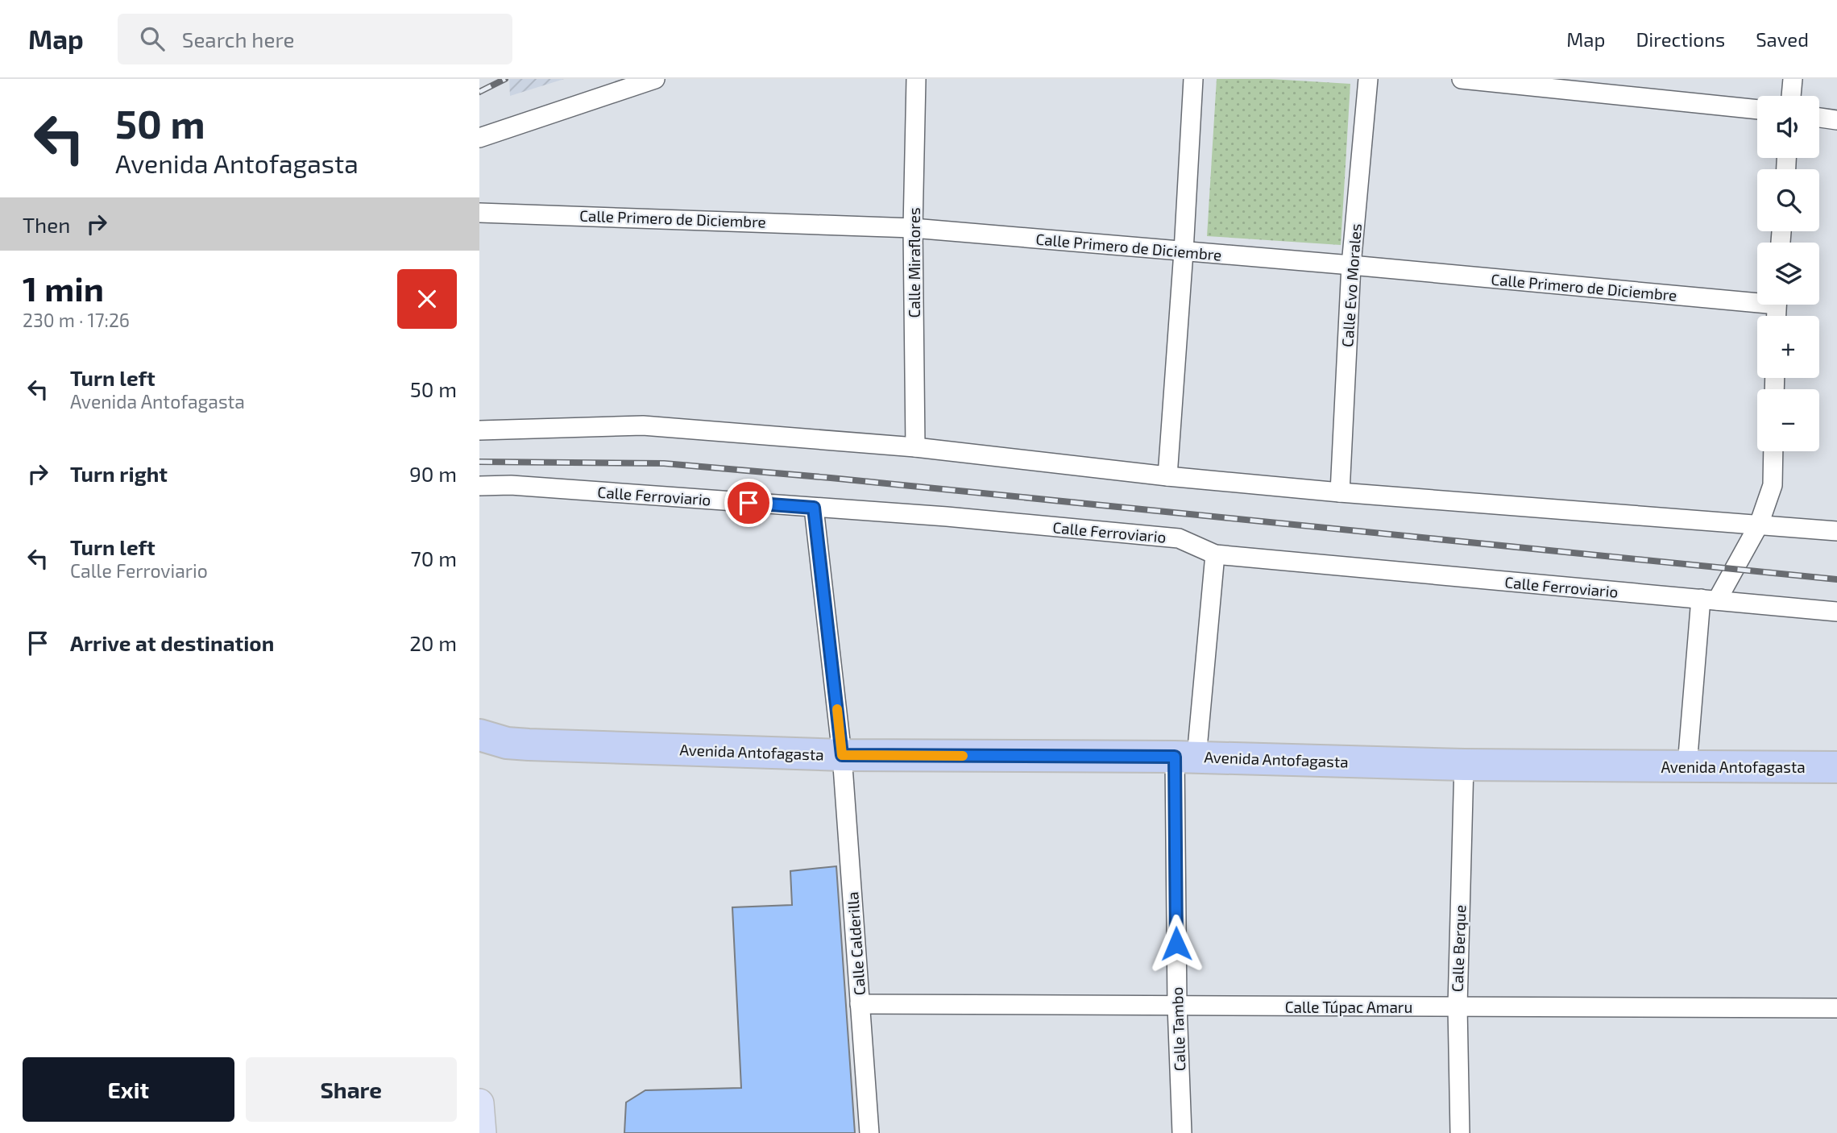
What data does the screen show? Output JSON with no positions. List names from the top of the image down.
{
  "streets": {
    "highway": ["Avenida Antofagasta"],
    "street": [
      "Calle Primero de Diciembre",
      "Calle Miraflores",
      "Calle Evo Morales",
      "Calle Ferroviario",
      "Calle Calderilla",
      "Calle Berque",
      "Calle Túpac Amaru",
      "Calle Tambo"
    ]
  },
  "crossings": [
    ["Calle Primero de Diciembre", "Calle Miraflores"],
    ["Calle Primero de Diciembre", "Calle Evo Morales"],
    ["Calle Ferroviario", "Calle Calderilla"],
    ["Calle Ferroviario", "Calle Tambo"],
    ["Avenida Antofagasta", "Calle Calderilla"],
    ["Avenida Antofagasta", "Calle Berque"],
    ["Avenida Antofagasta", "Calle Tambo"],
    ["Calle Calderilla", "Calle Túpac Amaru"],
    ["Calle Berque", "Calle Túpac Amaru"],
    ["Calle Túpac Amaru", "Calle Tambo"]
  ],
  "page": {
    "header": "Map",
    "search": "Search here",
    "nav": ["Map", "Directions", "Saved"],
    "turn": ["50 m", "Avenida Antofagasta"],
    "map_buttons": ["+", "−"],
    "then": "Then",
    "heading": ["1 min", "230 m · 17:26"],
    "list": [
      {
        "name": "Turn left",
        "note": "Avenida Antofagasta",
        "value": "50 m"
      },
      {
        "name": "Turn right",
        "value": "90 m"
      },
      {
        "name": "Turn left",
        "note": "Calle Ferroviario",
        "value": "70 m"
      },
      {
        "name": "Arrive at destination",
        "value": "20 m"
      }
    ],
    "buttons": ["Exit", "Share"]
  }
}
